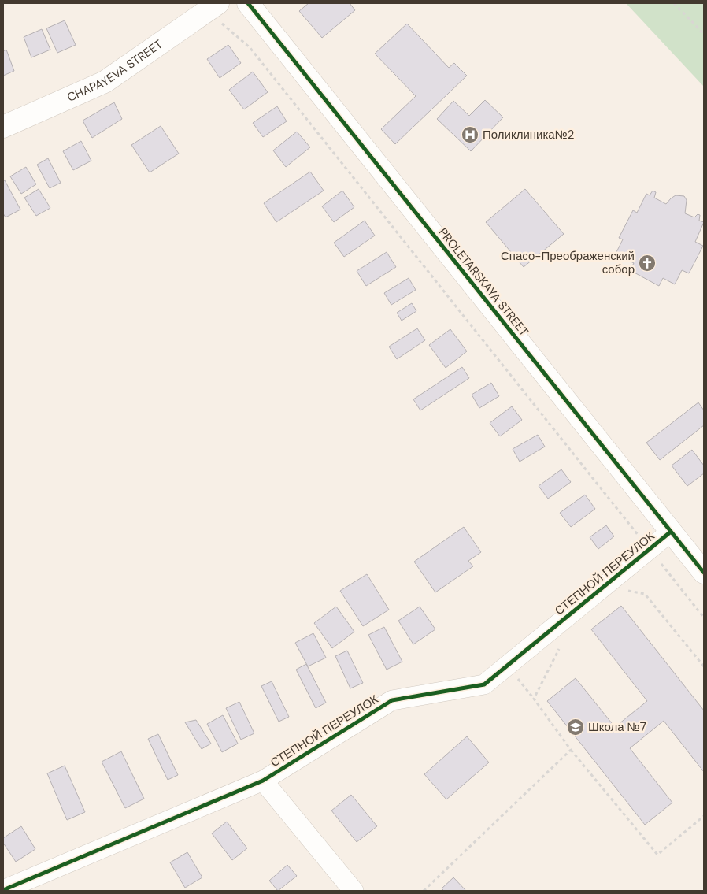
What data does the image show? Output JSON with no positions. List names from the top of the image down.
{
  "streets": {
    "street": ["CHAPAYEVA STREET", "PROLETARSKAYA STREET", "СТЕПНОЙ ПЕРЕУЛОК"]
  },
  "crossings": [
    ["PROLETARSKAYA STREET", "СТЕПНОЙ ПЕРЕУЛОК"]
  ],
  "places": {
    "hospital": ["Поликлиника№2"],
    "church": ["Спасо-Преображенский собор"],
    "school or university": ["Школа №7"]
  }
}
